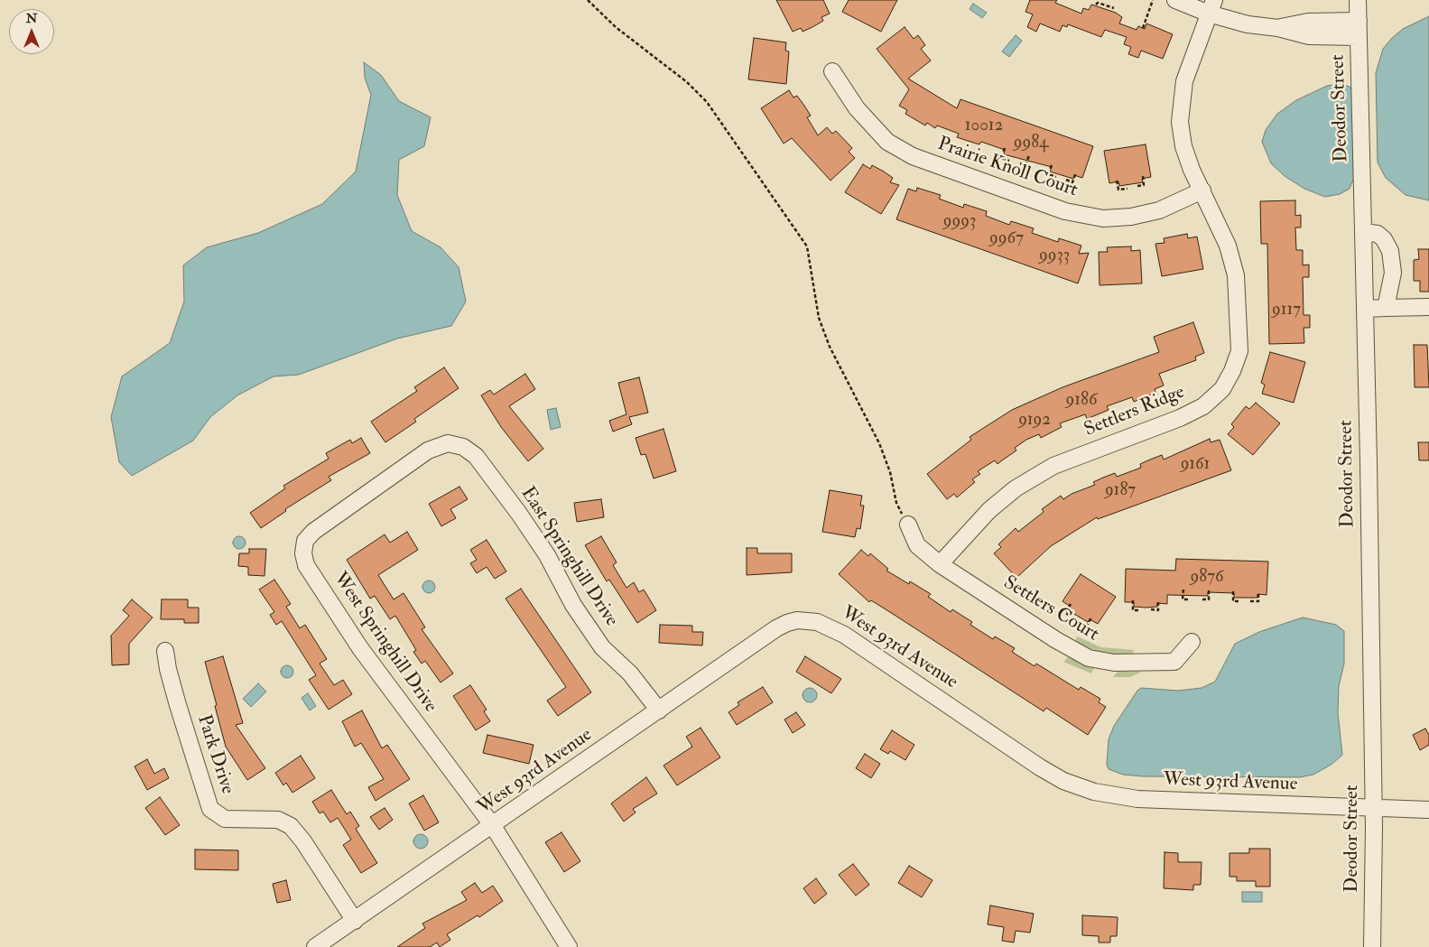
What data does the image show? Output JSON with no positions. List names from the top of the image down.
{
  "streets": {
    "street": [
      "Deodor Street",
      "Prairie Knoll Court",
      "Settlers Ridge",
      "East Springhill Drive",
      "Settlers Court",
      "West Springhill Drive",
      "West 93rd Avenue",
      "Park Drive"
    ]
  },
  "crossings": [
    ["Deodor Street", "West 93rd Avenue"],
    ["Prairie Knoll Court", "Settlers Ridge"],
    ["Settlers Ridge", "Settlers Court"],
    ["East Springhill Drive", "West Springhill Drive"],
    ["East Springhill Drive", "West 93rd Avenue"],
    ["West Springhill Drive", "West 93rd Avenue"],
    ["West 93rd Avenue", "Park Drive"]
  ],
  "house_numbers": [
    "10012",
    "9984",
    "9993",
    "9967",
    "9933",
    "9117",
    "9186",
    "9192",
    "9161",
    "9187",
    "9876"
  ],
  "north": "top"
}
